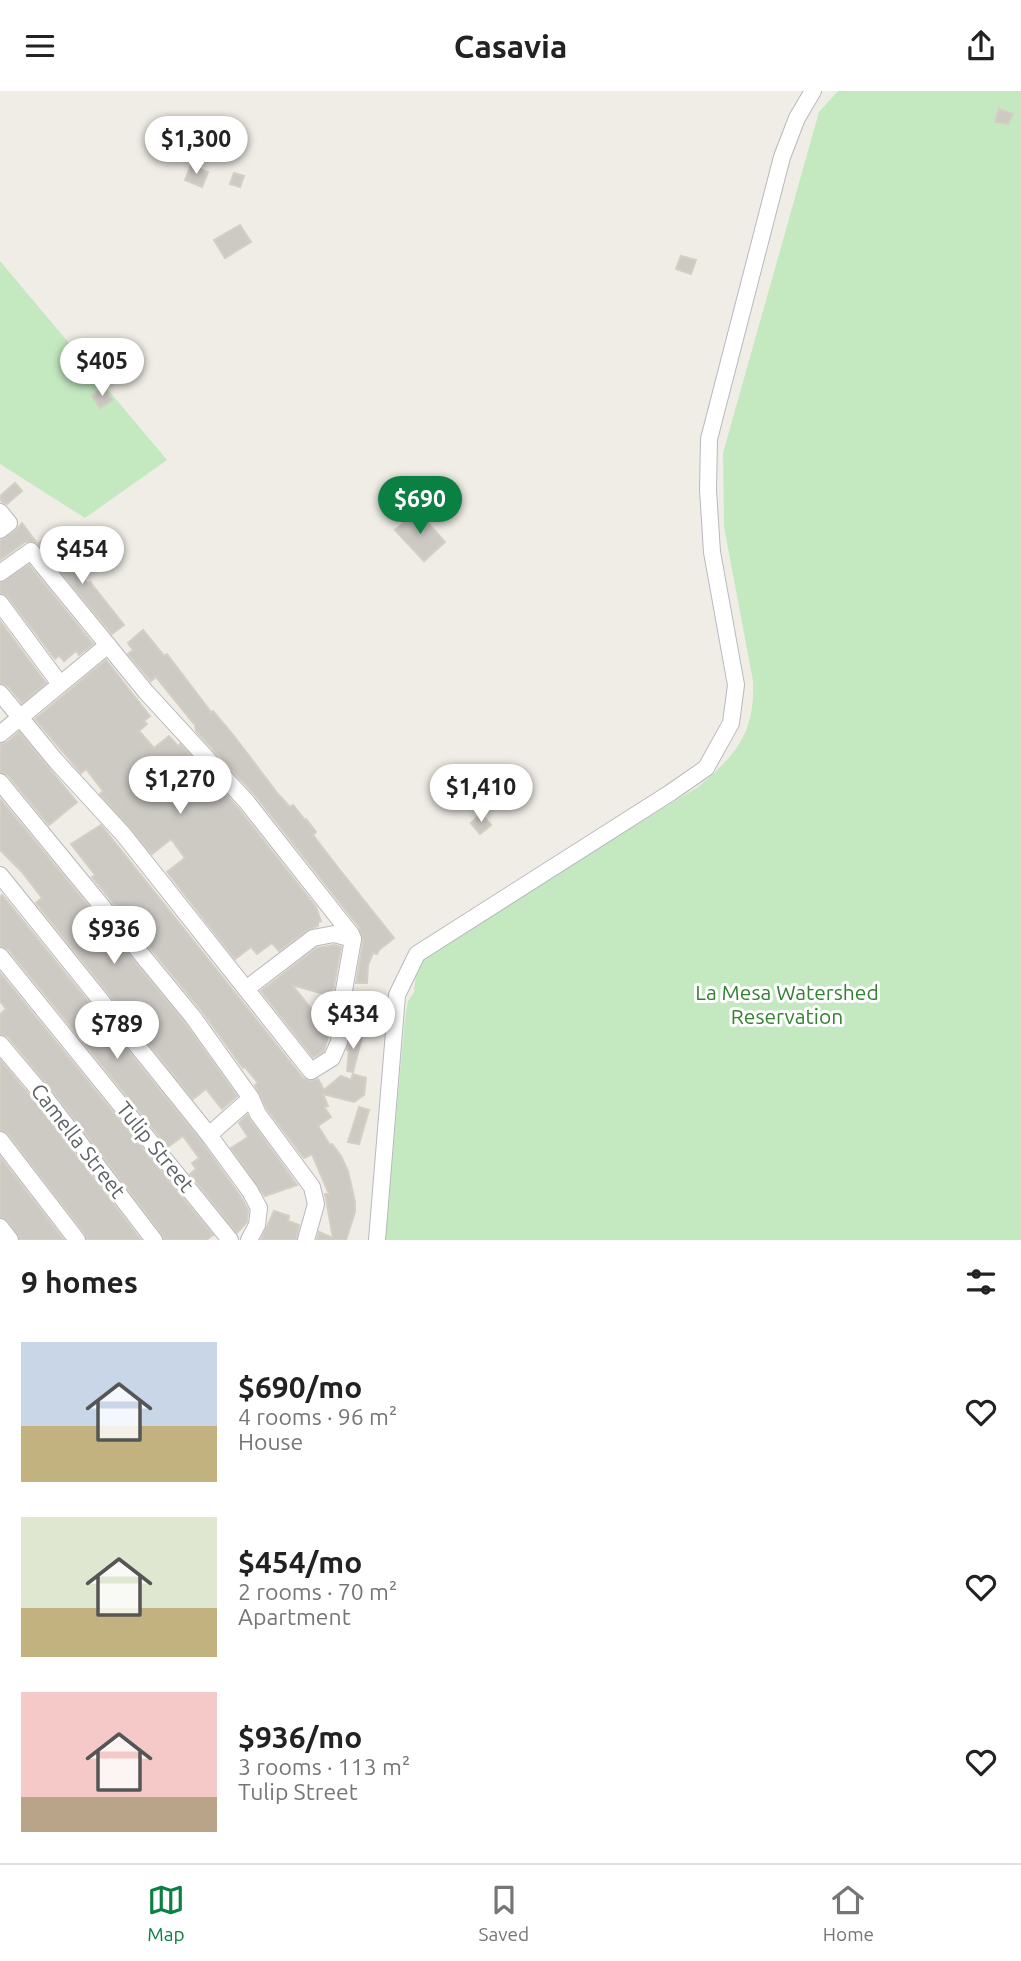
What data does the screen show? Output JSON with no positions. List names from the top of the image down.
{
  "streets": {
    "street": ["Camella Street", "Tulip Street"]
  },
  "parks": ["La Mesa Watershed Reservation"],
  "page": {
    "header": "Casavia",
    "price": [
      "$1,300",
      "$405",
      "$690",
      "$454",
      "$1,270",
      "$1,410",
      "$936",
      "$434",
      "$789"
    ],
    "heading": "9 homes",
    "list": [
      {
        "name": "$690/mo",
        "note": "4 rooms · 96 m² · House"
      },
      {
        "name": "$454/mo",
        "note": "2 rooms · 70 m² · Apartment"
      },
      {
        "name": "$936/mo",
        "note": "3 rooms · 113 m² · Tulip Street"
      }
    ],
    "tabs": ["Map", "Saved", "Home"]
  }
}
